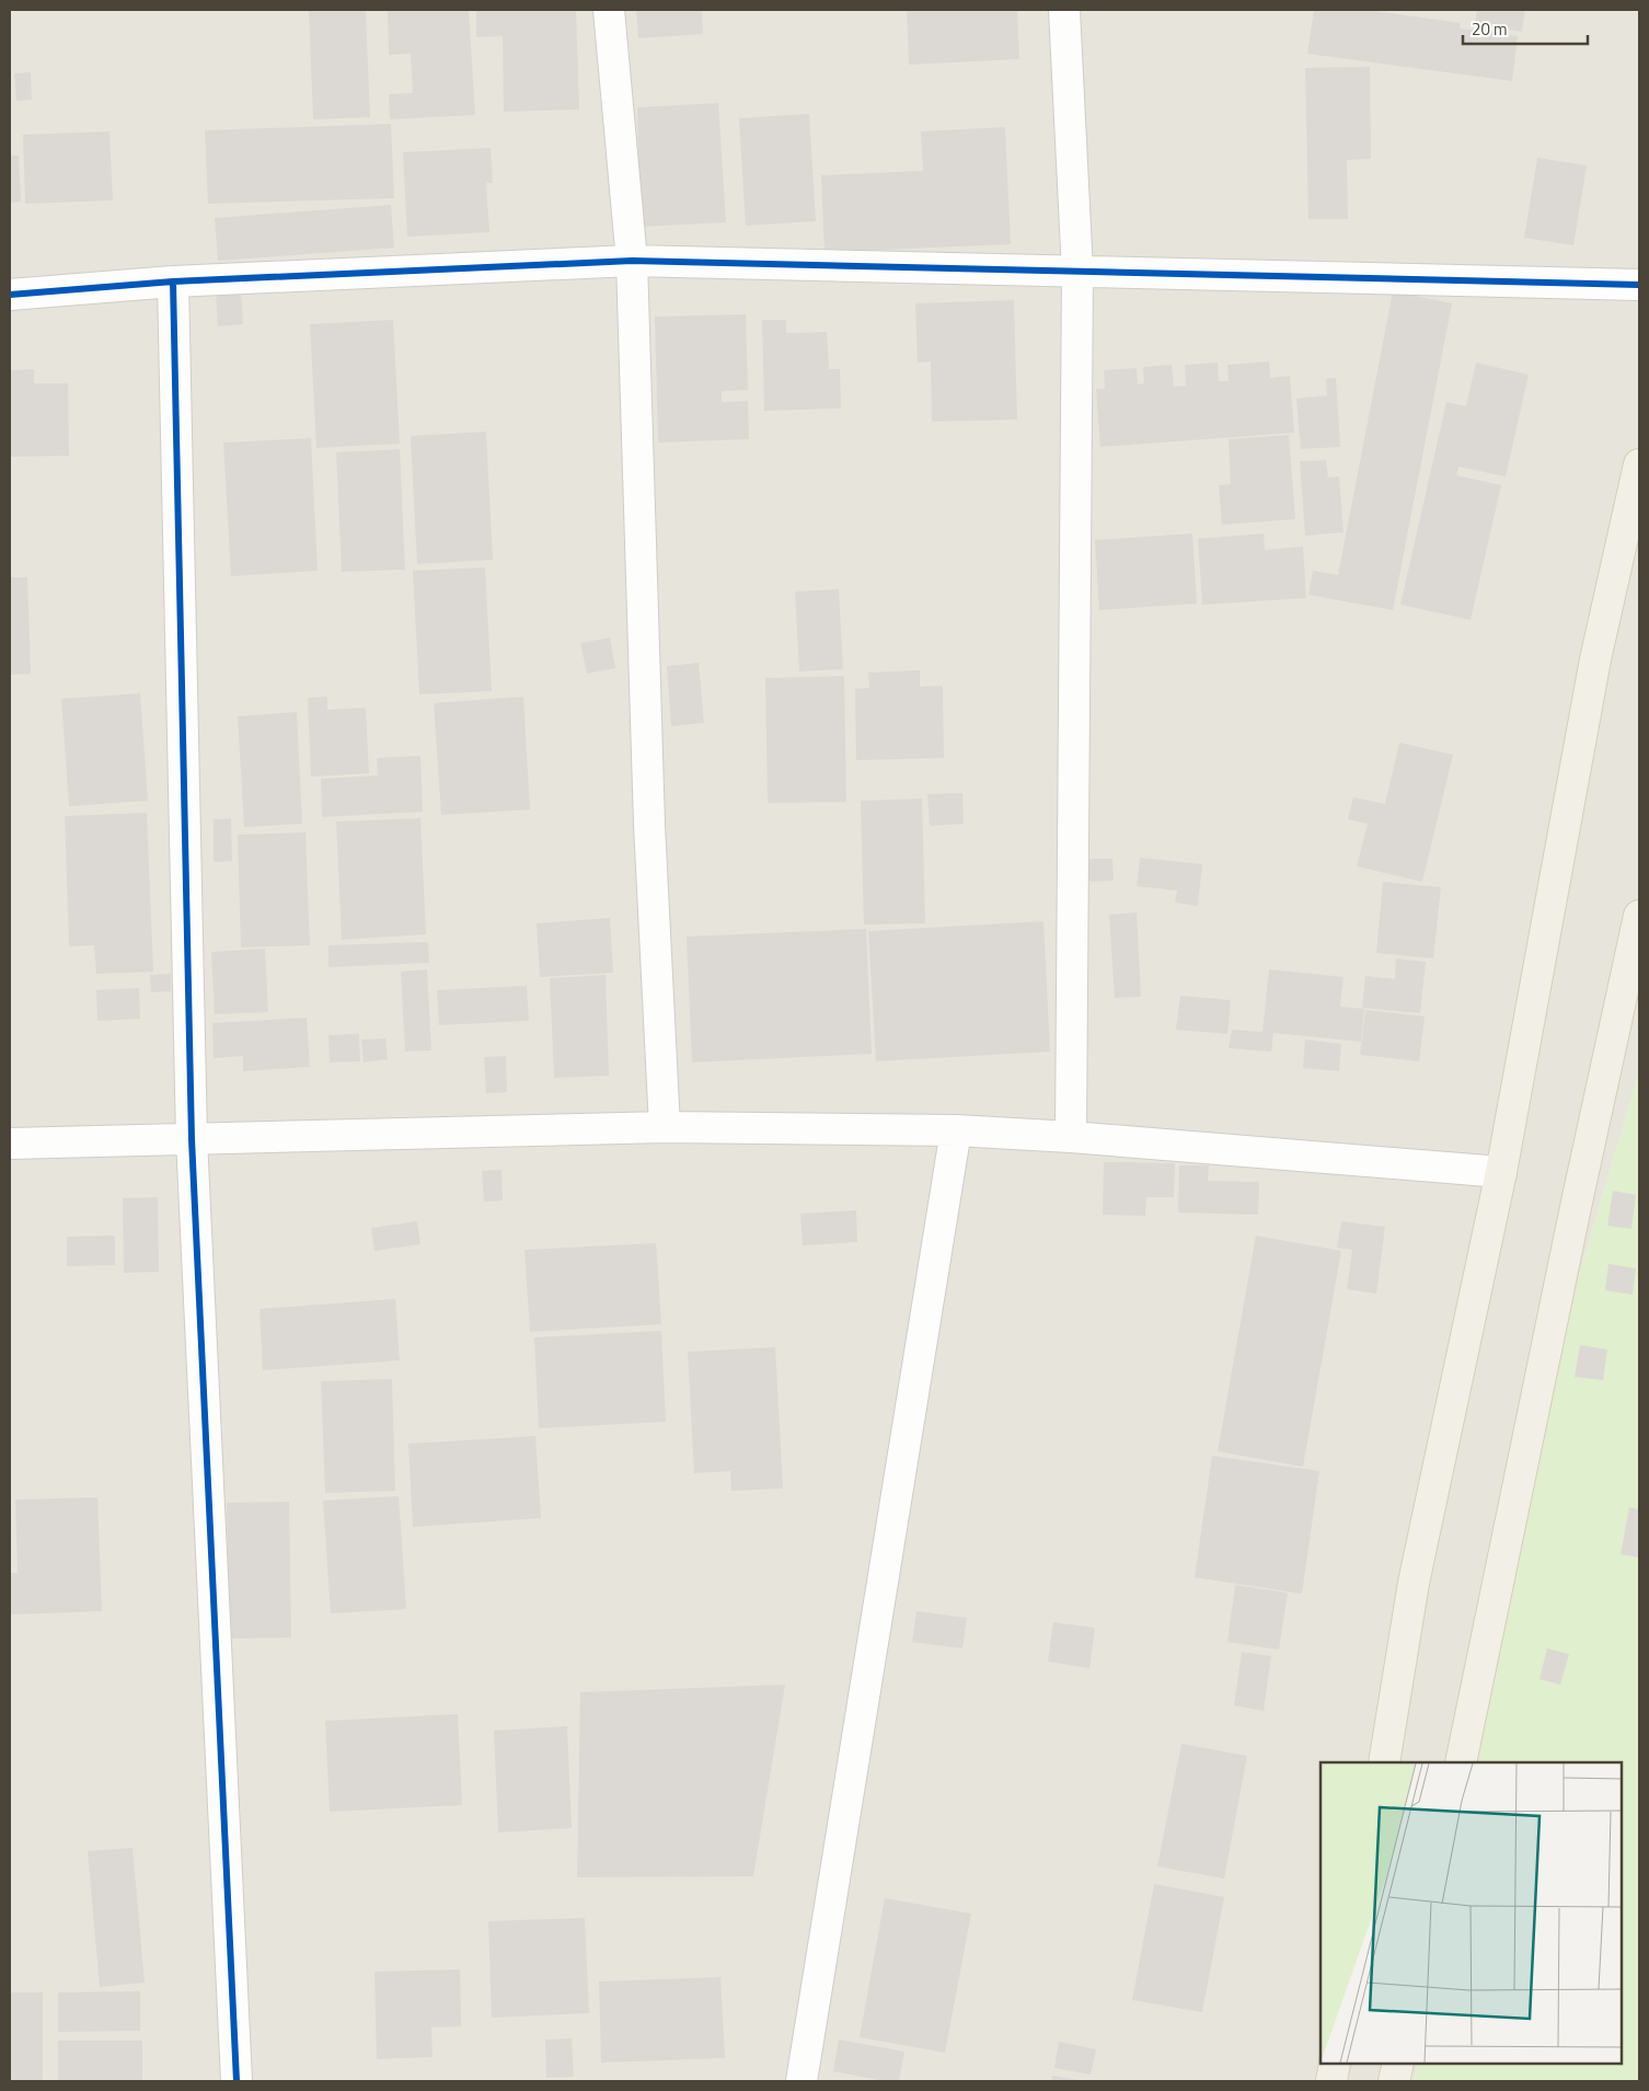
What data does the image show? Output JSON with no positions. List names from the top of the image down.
{
  "scale_bar": "20 m"
}
